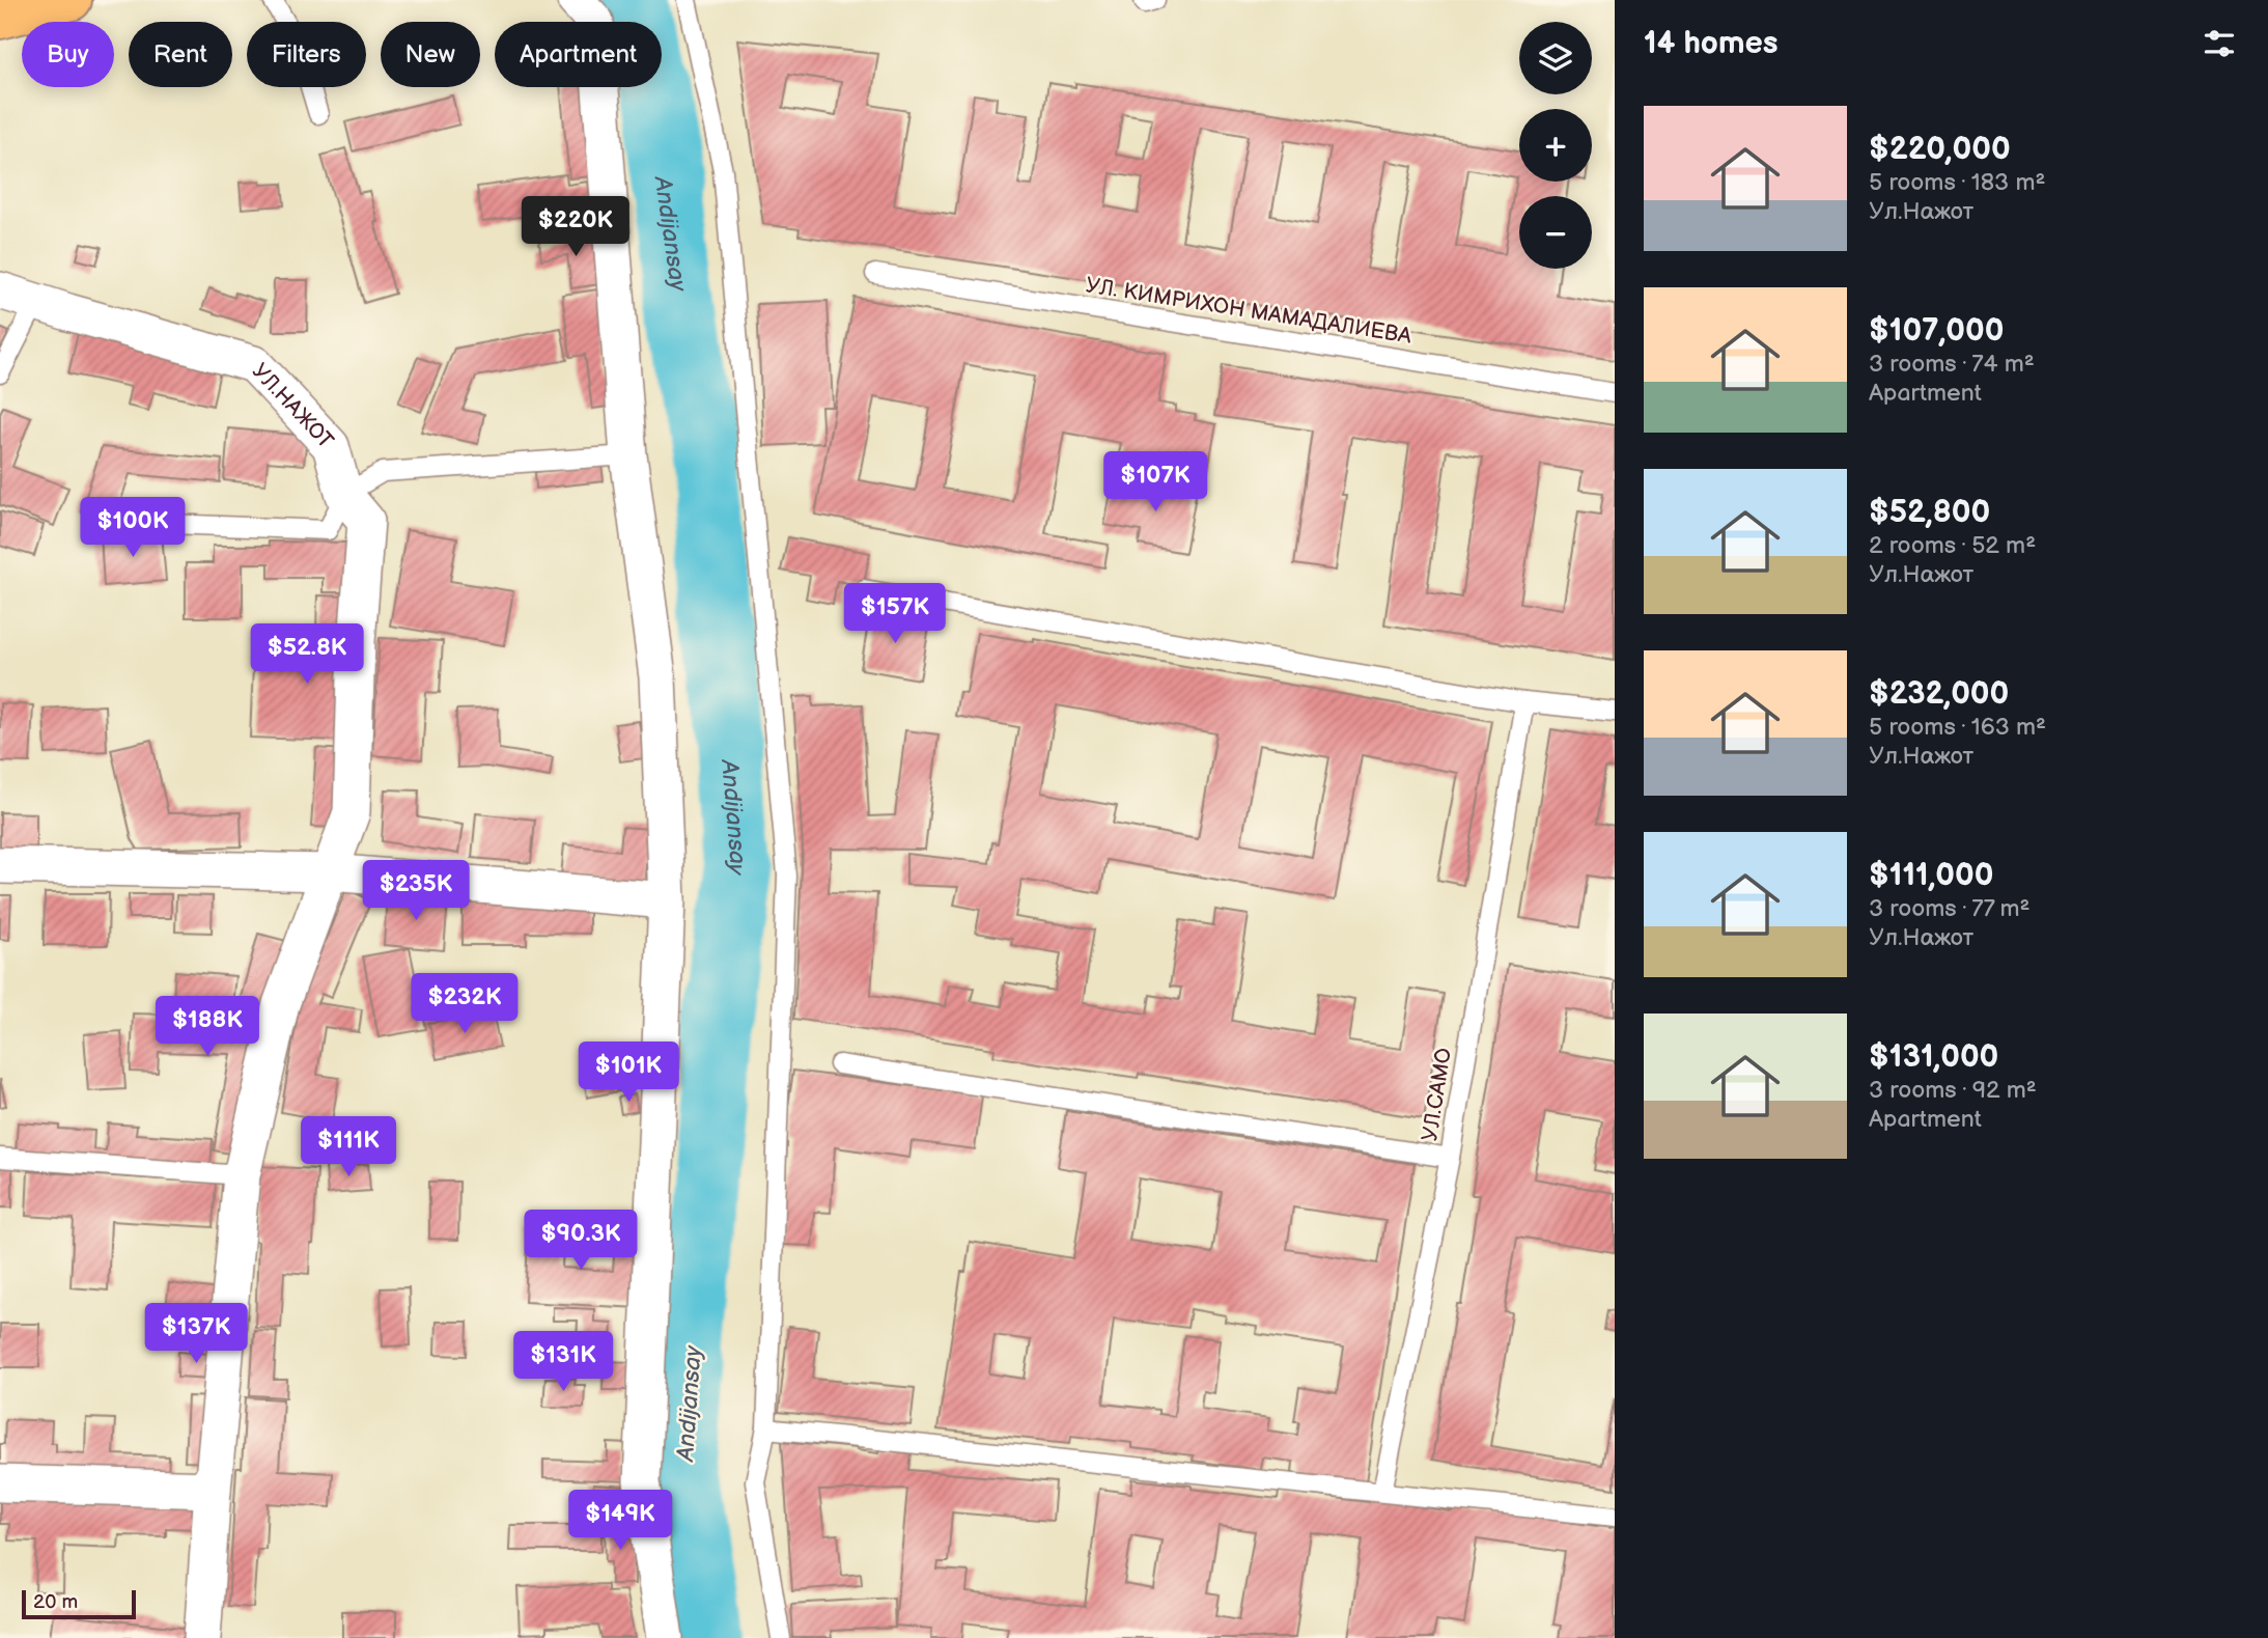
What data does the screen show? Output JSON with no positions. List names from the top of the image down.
{
  "streets": {
    "street": ["УЛ.НАЖОТ"],
    "lane": ["УЛ. КИМРИХОН МАМАДАЛИЕВА", "УЛ.САМО"]
  },
  "water": ["Andijansay"],
  "scale_bar": "20 m",
  "page": {
    "heading": "14 homes",
    "map_buttons": ["+", "−"],
    "chip": [
      "Buy",
      "Rent",
      "Filters",
      "New",
      "Apartment"
    ],
    "list": [
      {
        "name": "$220,000",
        "note": "5 rooms · 183 m² · Ул.Нажот"
      },
      {
        "name": "$107,000",
        "note": "3 rooms · 74 m² · Apartment"
      },
      {
        "name": "$52,800",
        "note": "2 rooms · 52 m² · Ул.Нажот"
      },
      {
        "name": "$232,000",
        "note": "5 rooms · 163 m² · Ул.Нажот"
      },
      {
        "name": "$111,000",
        "note": "3 rooms · 77 m² · Ул.Нажот"
      },
      {
        "name": "$131,000",
        "note": "3 rooms · 92 m² · Apartment"
      }
    ],
    "price": [
      "$220K",
      "$107K",
      "$100K",
      "$157K",
      "$52.8K",
      "$235K",
      "$232K",
      "$188K",
      "$101K",
      "$111K",
      "$90.3K",
      "$137K",
      "$131K",
      "$149K"
    ],
    "scale": "20 m"
  }
}
